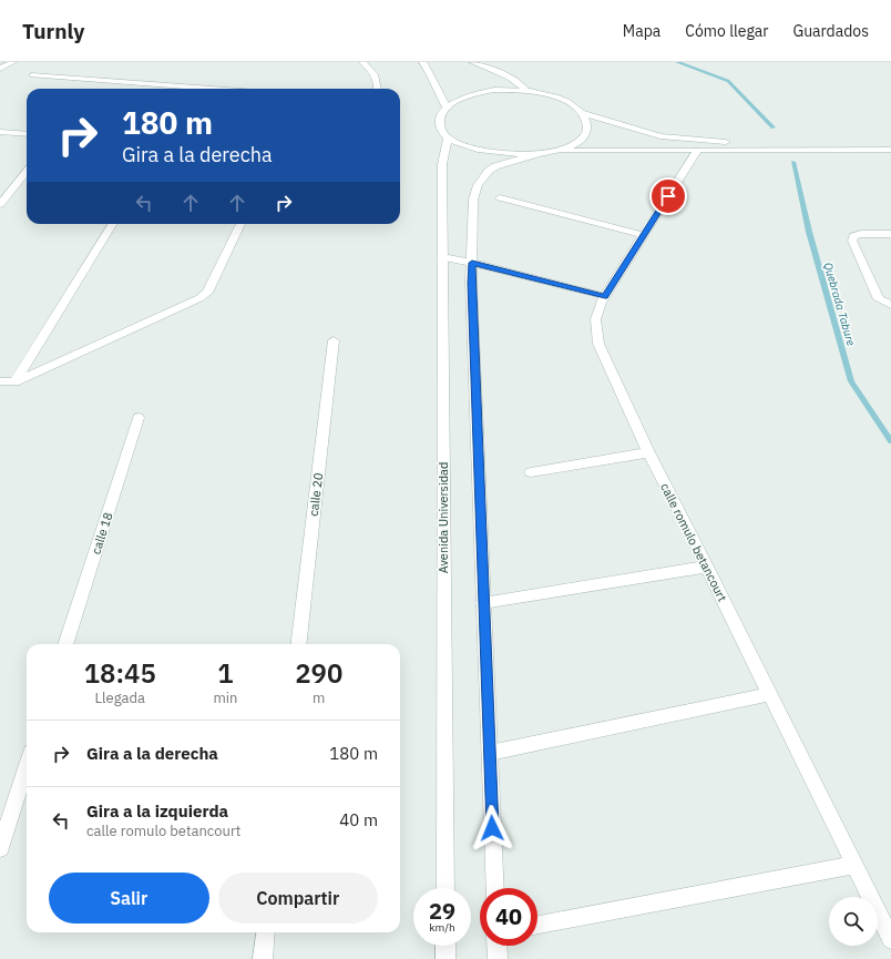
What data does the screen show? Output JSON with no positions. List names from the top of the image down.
{
  "streets": {
    "street": [
      "calle 20",
      "Avenida Universidad",
      "calle 18",
      "calle romulo betancourt"
    ]
  },
  "water": ["Quebrada Tabure"],
  "page": {
    "header": "Turnly",
    "nav": ["Mapa", "Cómo llegar", "Guardados"],
    "turn": ["180 m", "Gira a la derecha"],
    "eta": [
      "18:45",
      "Llegada",
      "1",
      "min",
      "290",
      "m"
    ],
    "list": [
      {
        "name": "Gira a la derecha",
        "value": "180 m"
      },
      {
        "name": "Gira a la izquierda",
        "note": "calle romulo betancourt",
        "value": "40 m"
      }
    ],
    "buttons": ["Salir", "Compartir"],
    "speed": "29 km/h",
    "limit": "40"
  }
}
